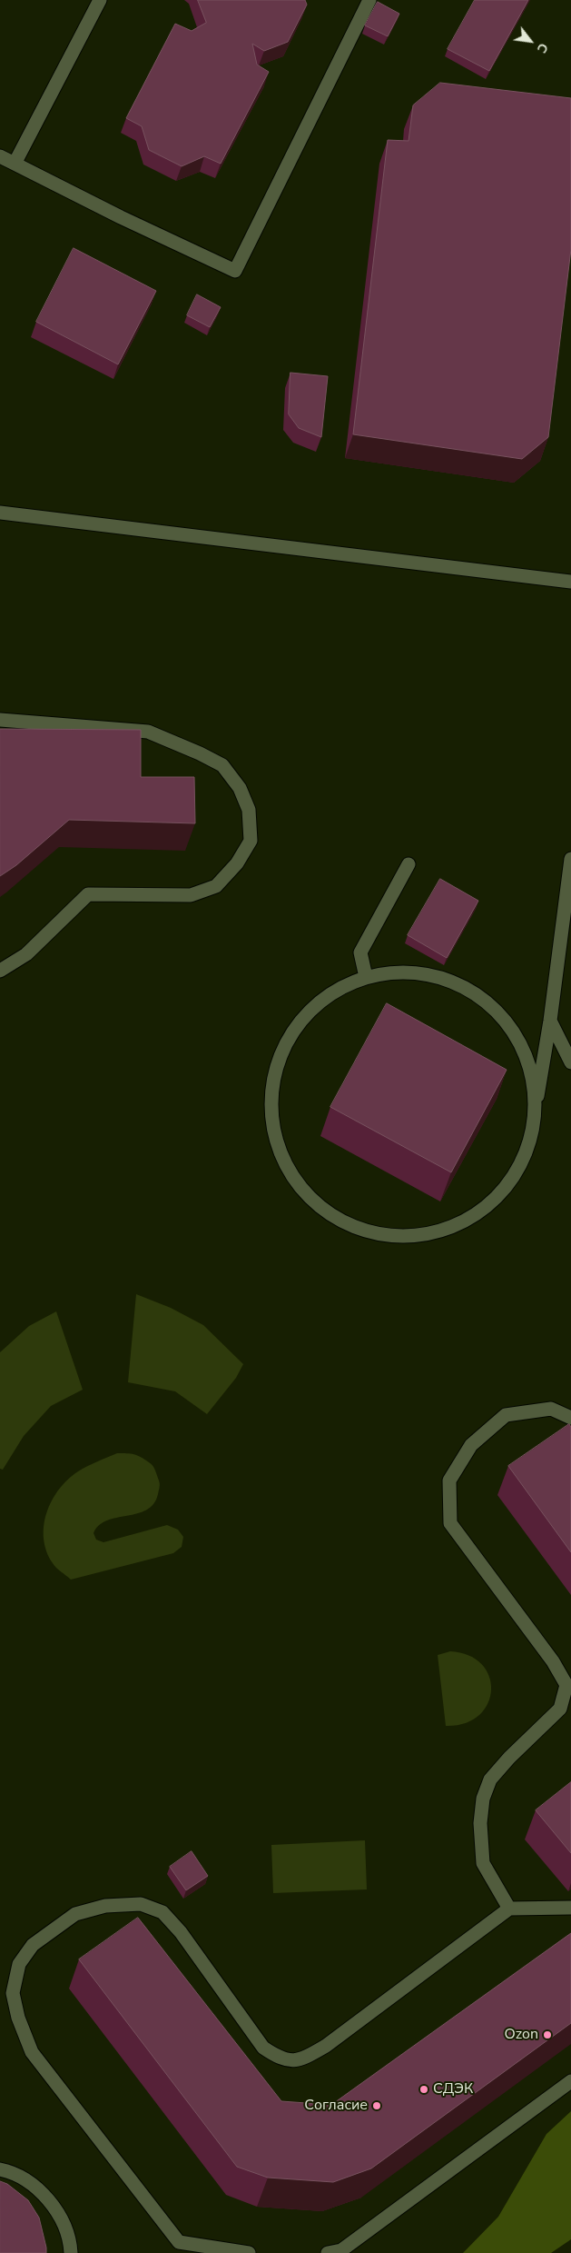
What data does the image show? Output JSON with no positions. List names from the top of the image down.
{
  "places": ["Ozon", "СДЭК", "Согласие"],
  "north": "bottom right"
}
